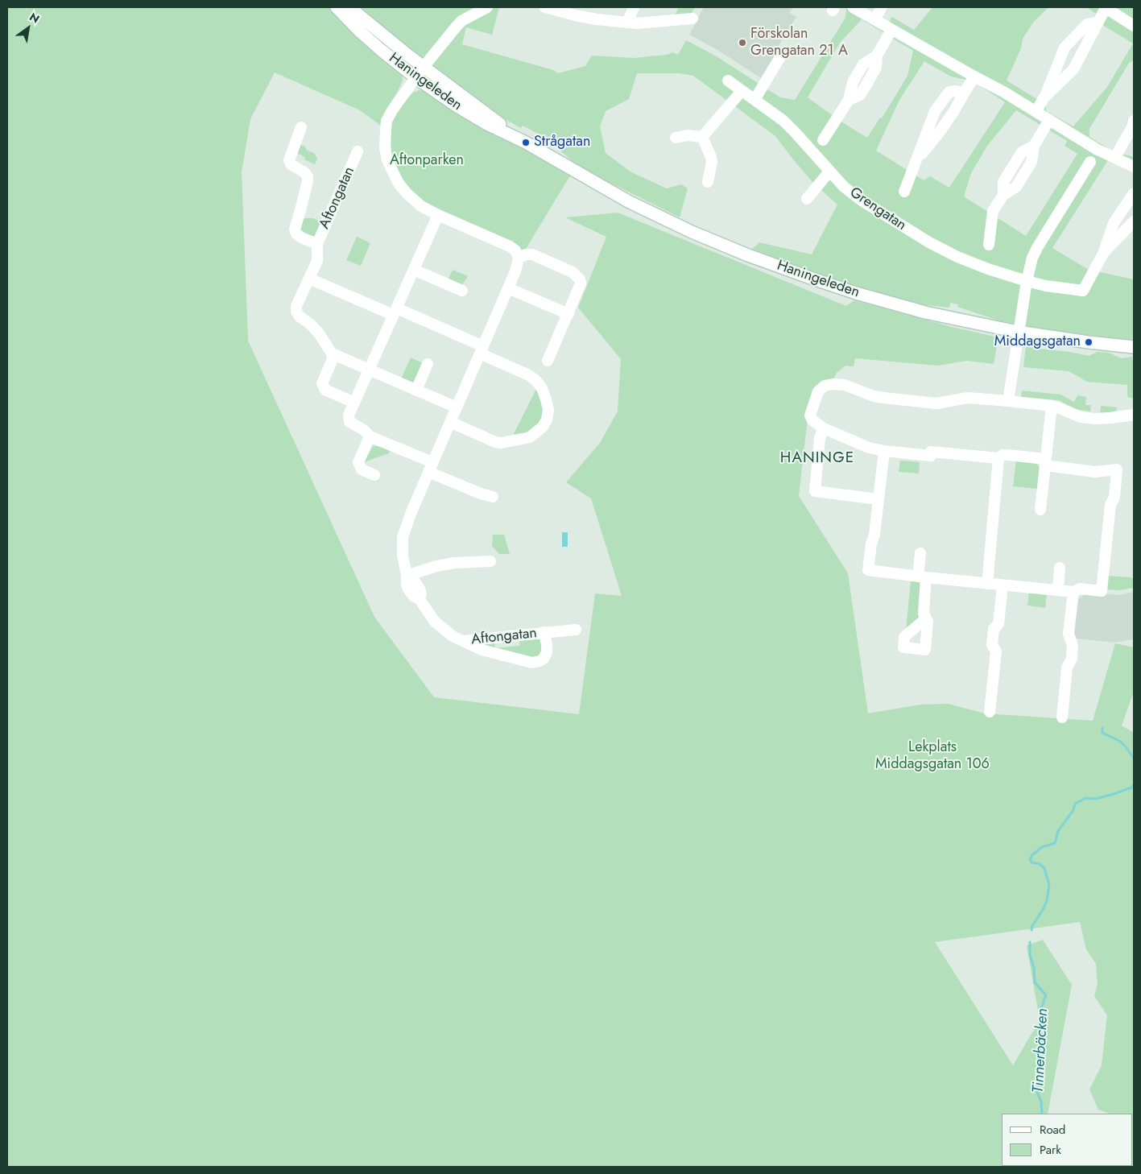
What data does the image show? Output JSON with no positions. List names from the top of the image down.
{
  "streets": {
    "main road": ["Haningeleden"],
    "street": ["Aftongatan", "Grengatan"]
  },
  "districts": ["HANINGE"],
  "water": ["Tinnerbäcken"],
  "parks": ["Aftonparken", "Lekplats Middagsgatan 106"],
  "places": ["Förskolan Grengatan 21 A", "Strågatan", "Middagsgatan"],
  "legend": ["Road", "Park"],
  "north": "top right"
}
